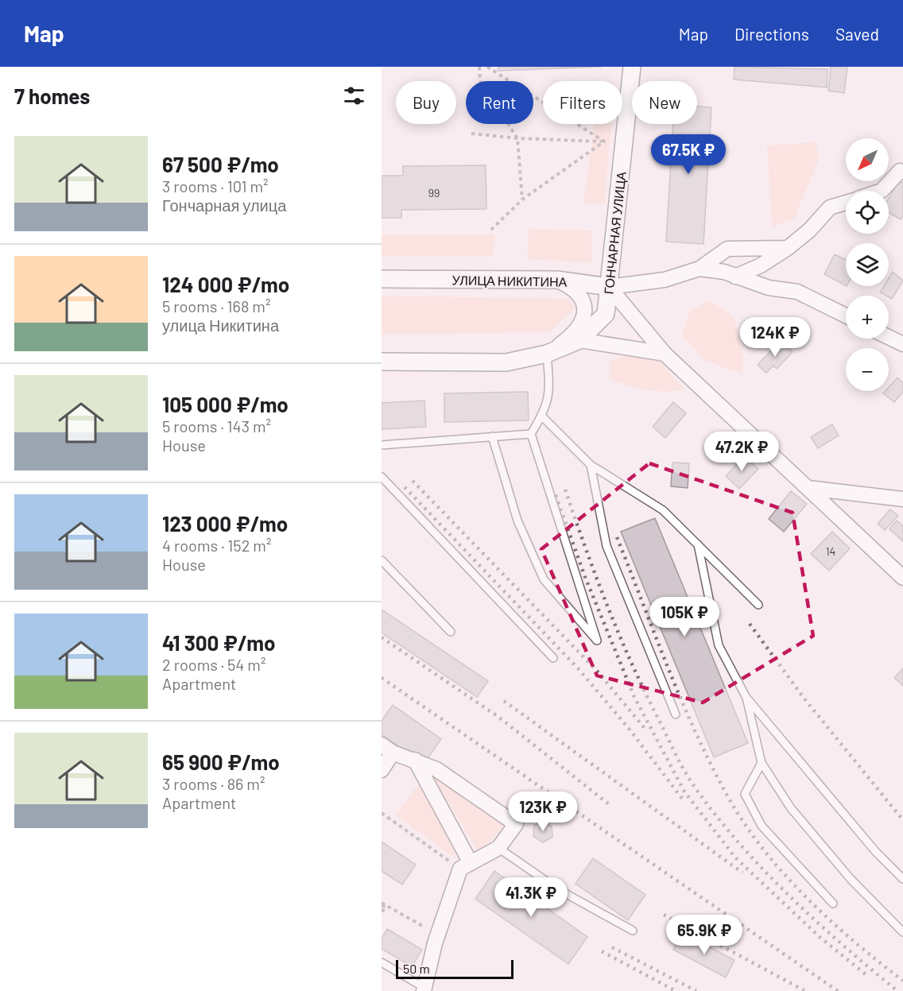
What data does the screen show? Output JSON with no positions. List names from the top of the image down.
{
  "streets": {
    "street": ["ГОНЧАРНАЯ УЛИЦА", "УЛИЦА НИКИТИНА"]
  },
  "crossings": [
    ["ГОНЧАРНАЯ УЛИЦА", "УЛИЦА НИКИТИНА"]
  ],
  "house_numbers": ["99", "14"],
  "scale_bar": "50 m",
  "north": "bottom left",
  "page": {
    "header": "Map",
    "nav": ["Map", "Directions", "Saved"],
    "heading": "7 homes",
    "chip": [
      "Buy",
      "Rent",
      "Filters",
      "New"
    ],
    "list": [
      {
        "name": "67 500 ₽/mo",
        "note": "3 rooms · 101 m² · Гончарная улица"
      },
      {
        "name": "124 000 ₽/mo",
        "note": "5 rooms · 168 m² · улица Никитина"
      },
      {
        "name": "105 000 ₽/mo",
        "note": "5 rooms · 143 m² · House"
      },
      {
        "name": "123 000 ₽/mo",
        "note": "4 rooms · 152 m² · House"
      },
      {
        "name": "41 300 ₽/mo",
        "note": "2 rooms · 54 m² · Apartment"
      },
      {
        "name": "65 900 ₽/mo",
        "note": "3 rooms · 86 m² · Apartment"
      }
    ],
    "price": [
      "67.5K ₽",
      "124K ₽",
      "47.2K ₽",
      "105K ₽",
      "123K ₽",
      "41.3K ₽",
      "65.9K ₽"
    ],
    "map_buttons": ["+", "−"],
    "scale": "50 m"
  }
}
